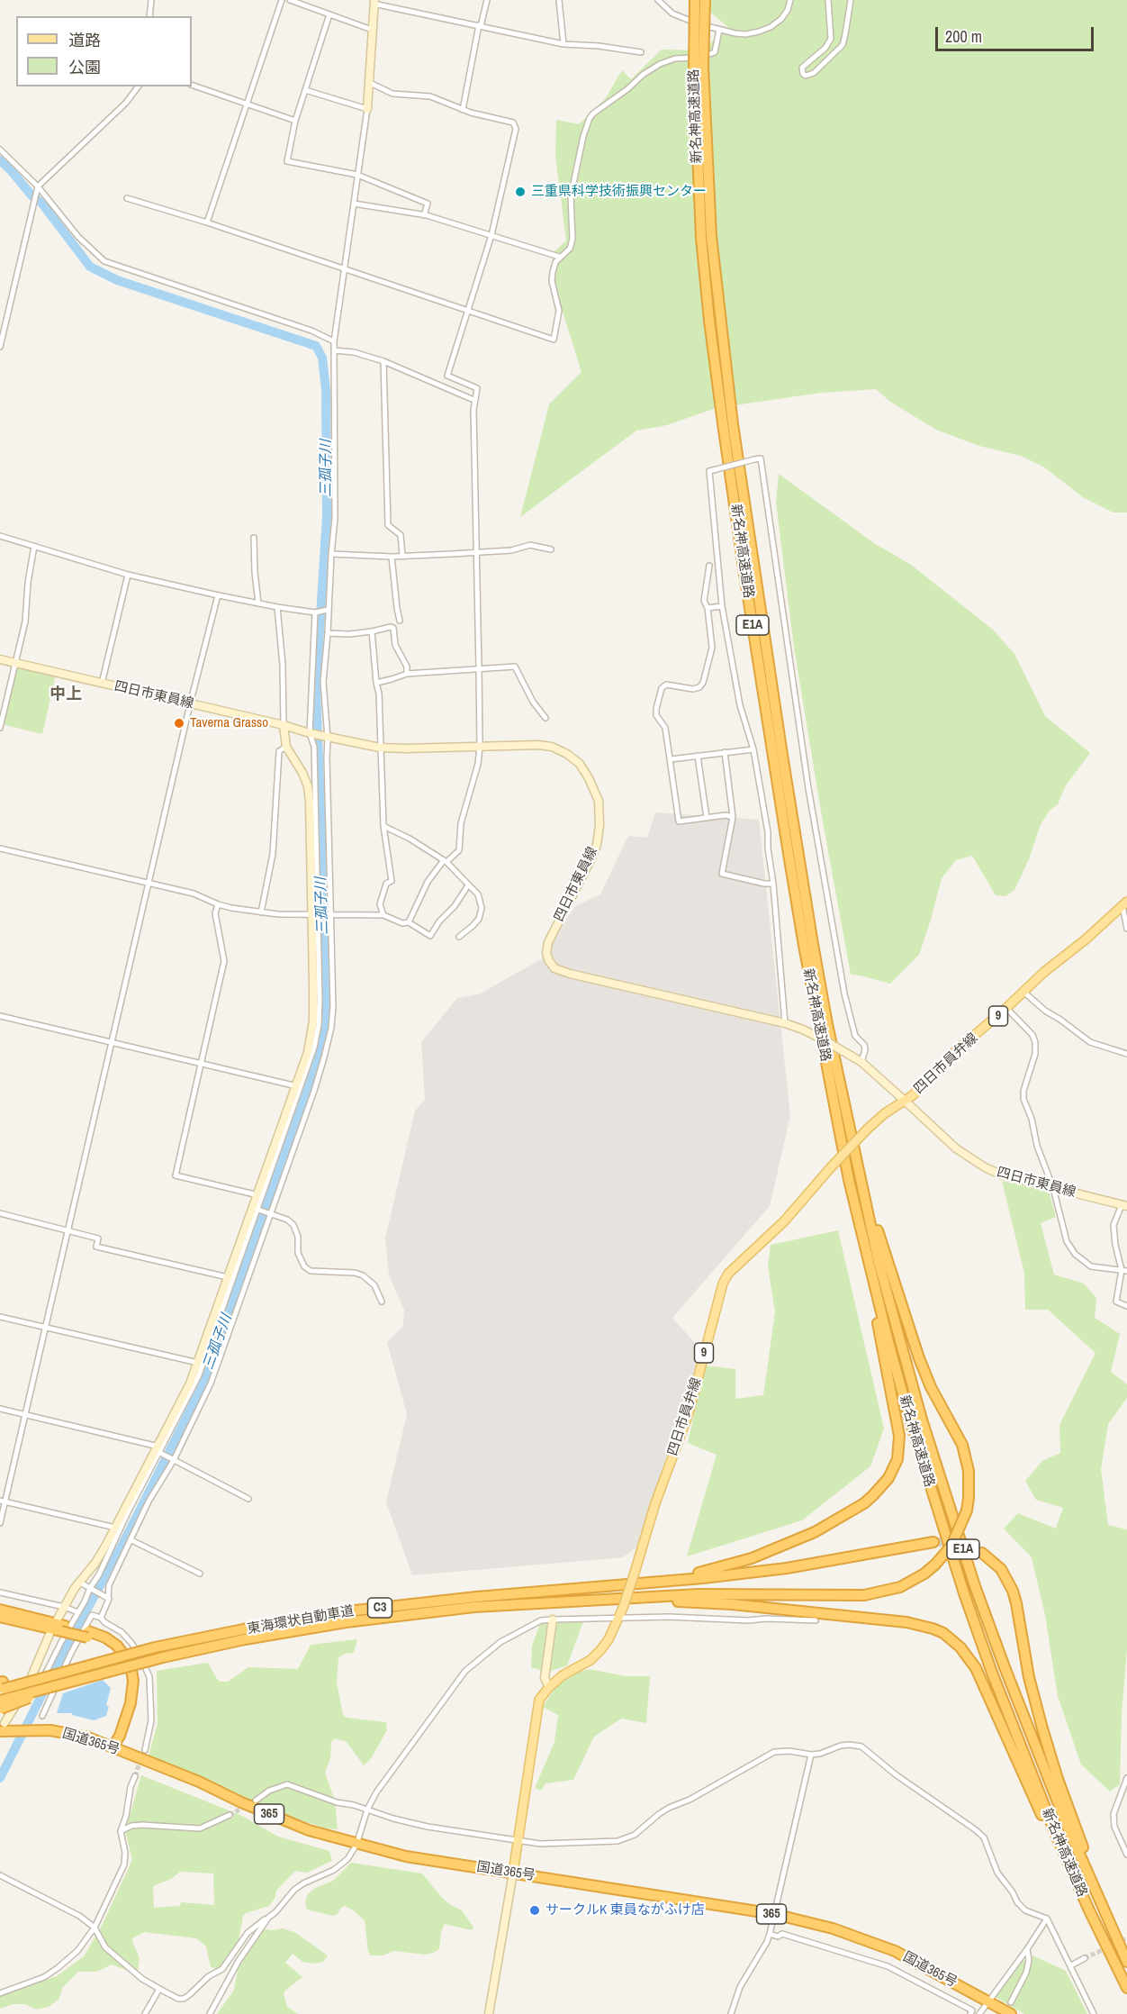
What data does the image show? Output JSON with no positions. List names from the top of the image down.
{
  "streets": {
    "highway": [
      "新名神高速道路",
      "E1A",
      "C3",
      "東海環状自動車道",
      "国道365号",
      "365"
    ],
    "main road": ["四日市東員線", "9", "四日市員弁線"]
  },
  "crossings": [
    ["四日市東員線", "四日市員弁線"],
    ["四日市員弁線", "国道365号"]
  ],
  "districts": ["中上"],
  "water": ["三孤子川"],
  "places": ["三重県科学技術振興センター", "Taverna Grasso", "サークルK 東員ながふけ店"],
  "legend": ["道路", "公園"],
  "scale_bar": "200 m"
}
